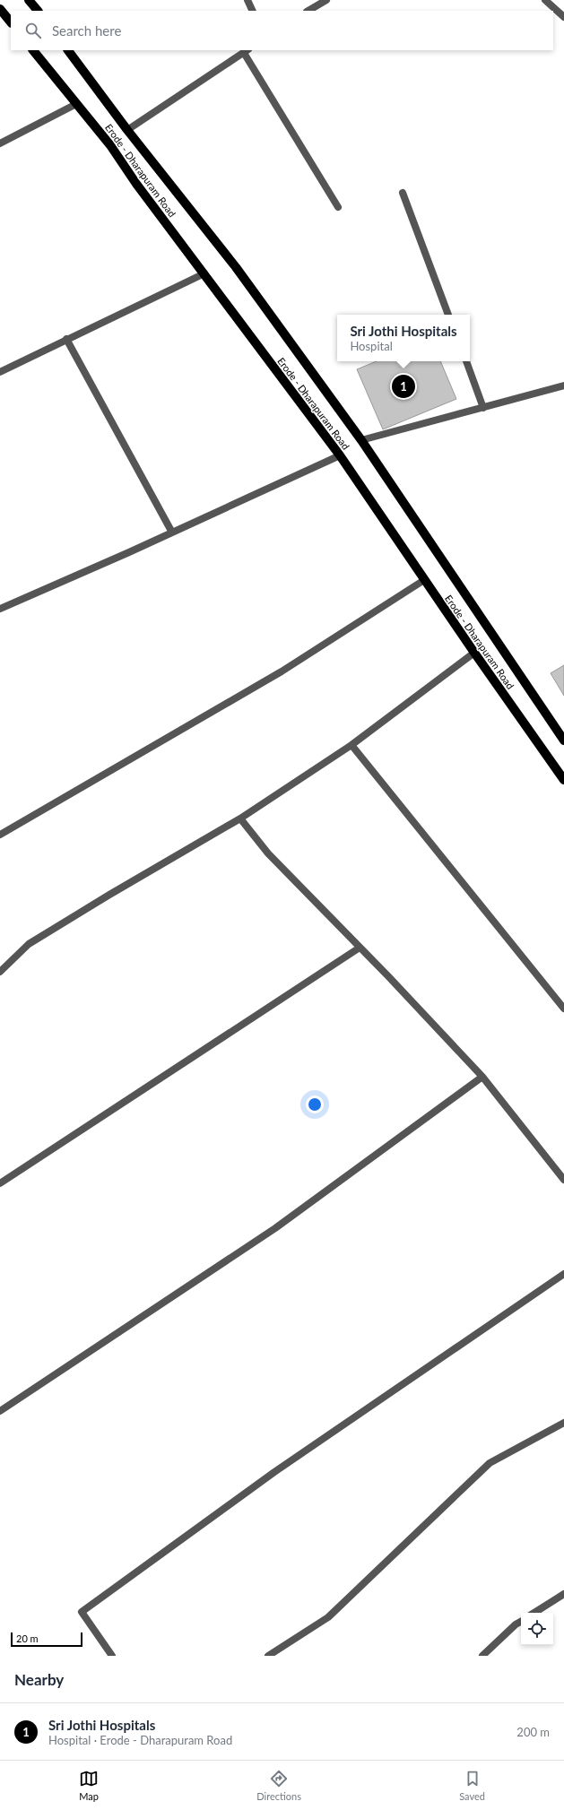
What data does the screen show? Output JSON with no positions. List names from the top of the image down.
{
  "streets": {
    "main road": ["Erode - Dharapuram Road"]
  },
  "scale_bar": "20 m",
  "page": {
    "search": "Search here",
    "popup": ["Sri Jothi Hospitals", "Hospital"],
    "pins": "1",
    "scale": "20 m",
    "heading": "Nearby",
    "list": [
      {
        "mark": "1",
        "name": "Sri Jothi Hospitals",
        "note": "Hospital · Erode - Dharapuram Road",
        "value": "200 m"
      }
    ],
    "nav": ["Map", "Directions", "Saved"]
  }
}
